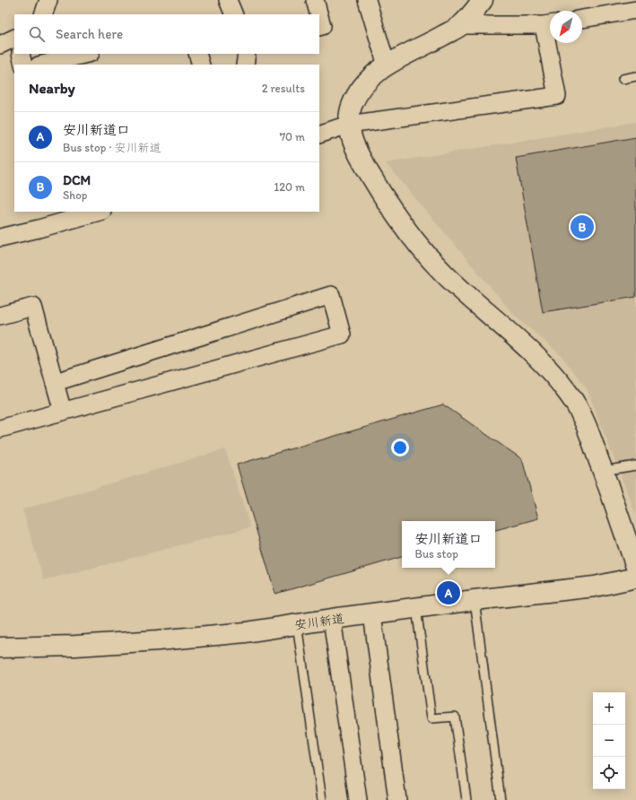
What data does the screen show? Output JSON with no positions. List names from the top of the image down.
{
  "streets": {
    "street": ["安川新道"]
  },
  "north": "bottom left",
  "page": {
    "search": "Search here",
    "heading": ["Nearby", "2 results"],
    "list": [
      {
        "mark": "A",
        "name": "安川新道口",
        "note": "Bus stop · 安川新道",
        "value": "70 m"
      },
      {
        "mark": "B",
        "name": "DCM",
        "note": "Shop",
        "value": "120 m"
      }
    ],
    "pins": ["B", "A"],
    "popup": ["安川新道口", "Bus stop"],
    "map_buttons": ["+", "−"]
  }
}
